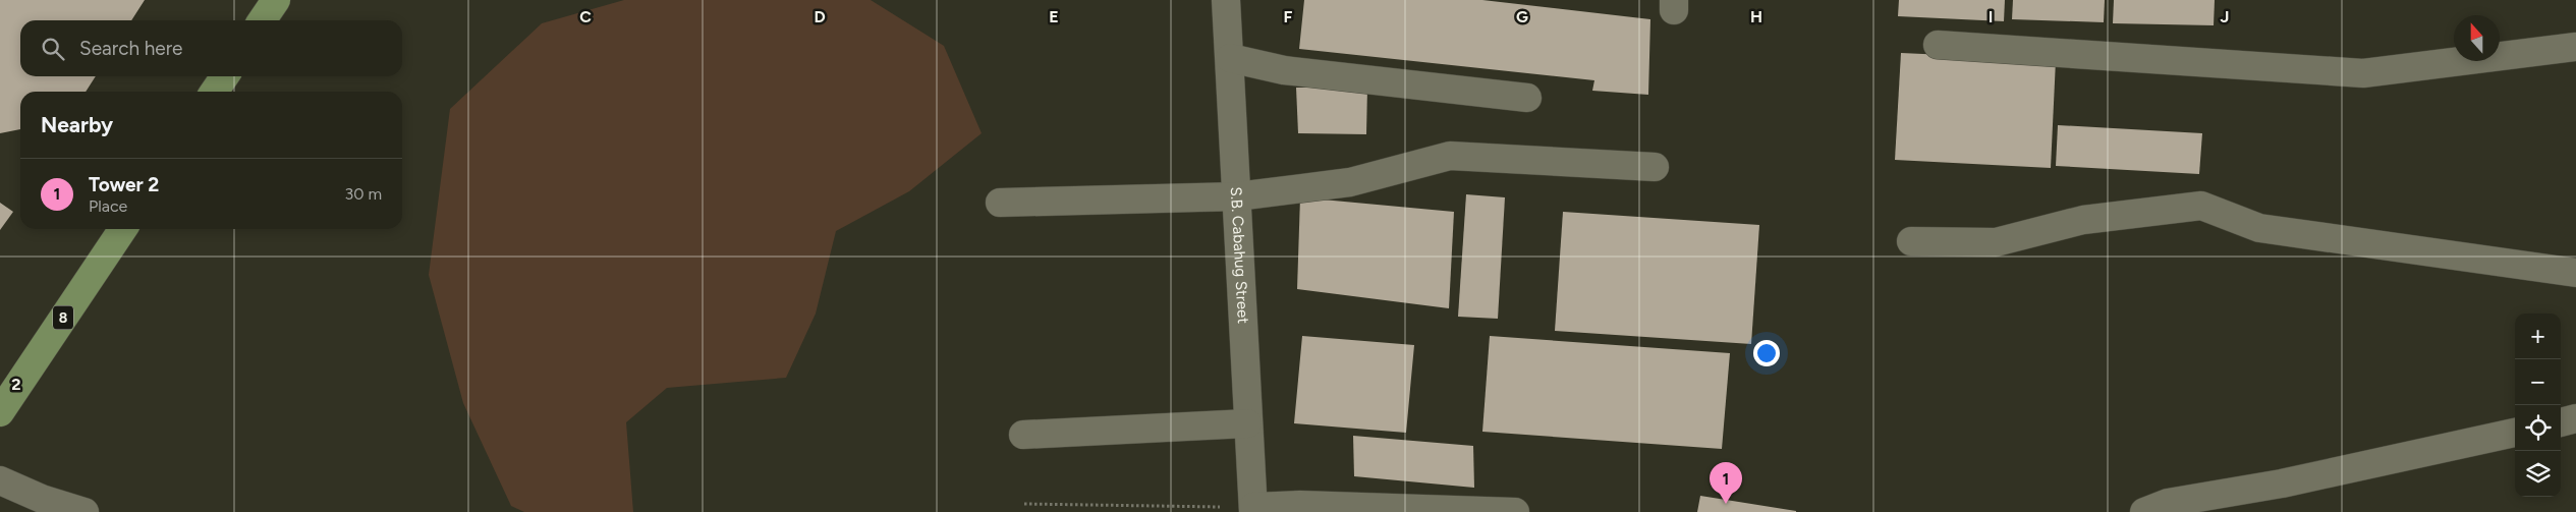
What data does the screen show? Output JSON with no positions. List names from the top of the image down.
{
  "streets": {
    "main road": ["8"],
    "street": ["S.B. Cabahug Street"]
  },
  "north": "top",
  "page": {
    "search": "Search here",
    "heading": "Nearby",
    "list": [
      {
        "mark": "1",
        "name": "Tower 2",
        "note": "Place",
        "value": "30 m"
      }
    ],
    "map_buttons": ["+", "−"],
    "pins": "1"
  },
  "grid": {
    "columns": [
      "C",
      "D",
      "E",
      "F",
      "G",
      "H",
      "I",
      "J"
    ],
    "rows": ["2"]
  }
}
